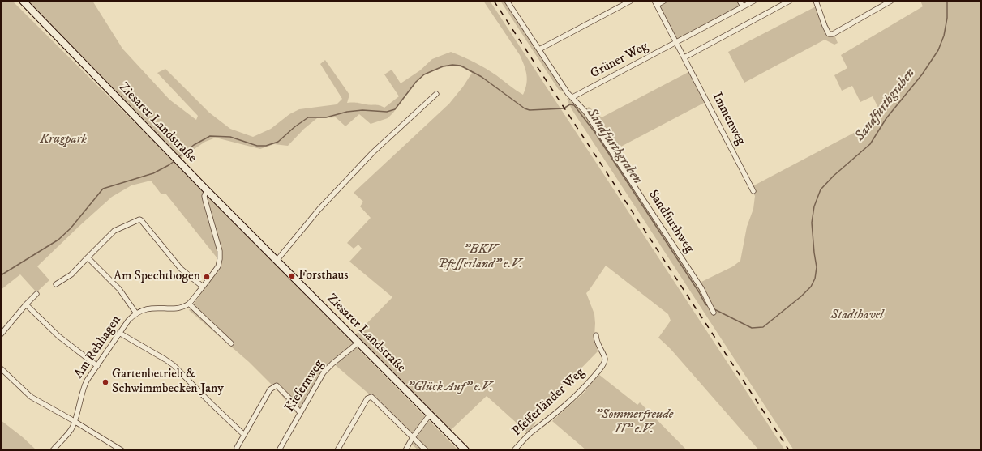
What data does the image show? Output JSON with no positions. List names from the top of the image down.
{
  "streets": {
    "main road": ["Ziesarer Landstraße"],
    "street": [
      "Grüner Weg",
      "Immenweg",
      "Sandfurthweg",
      "Am Rehhagen",
      "Kiefernweg",
      "Pfefferländer Weg"
    ]
  },
  "crossings": [
    ["Grüner Weg", "Immenweg"],
    ["Grüner Weg", "Sandfurthweg"],
    ["Ziesarer Landstraße", "Kiefernweg"]
  ],
  "water": ["Sandfurthgraben"],
  "parks": [
    "Krugpark",
    "\"BKV Pfefferland\" e.V.",
    "Stadthavel",
    "\"Glück Auf\" e.V.",
    "\"Sommerfreude II\" e.V."
  ],
  "places": ["Forsthaus", "Am Spechtbogen", "Gartenbetrieb & Schwimmbecken Jany"]
}
